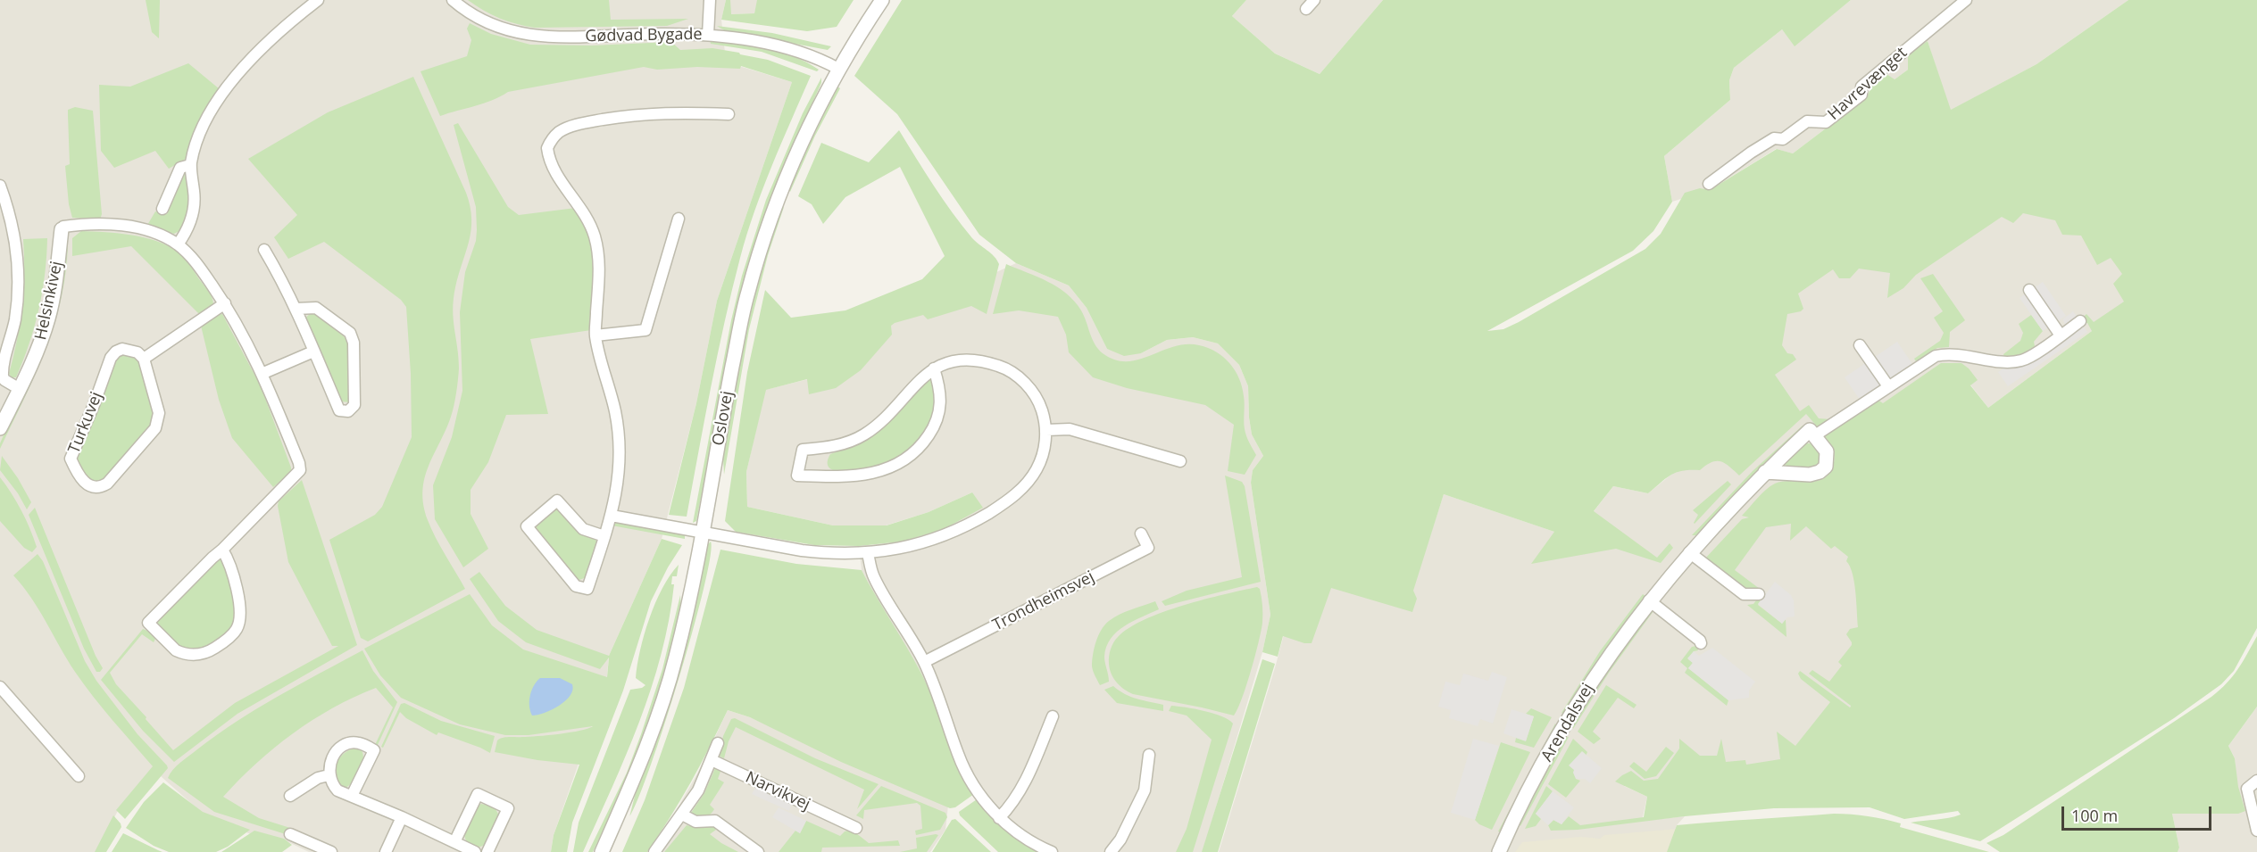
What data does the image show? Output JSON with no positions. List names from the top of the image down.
{
  "streets": {
    "street": [
      "Gødvad Bygade",
      "Havrevænget",
      "Helsinkivej",
      "Oslovej",
      "Turkuvej",
      "Trondheimsvej",
      "Arendalsvej",
      "Narvikvej"
    ]
  },
  "crossings": [
    ["Gødvad Bygade", "Oslovej"]
  ],
  "scale_bar": "100 m"
}
